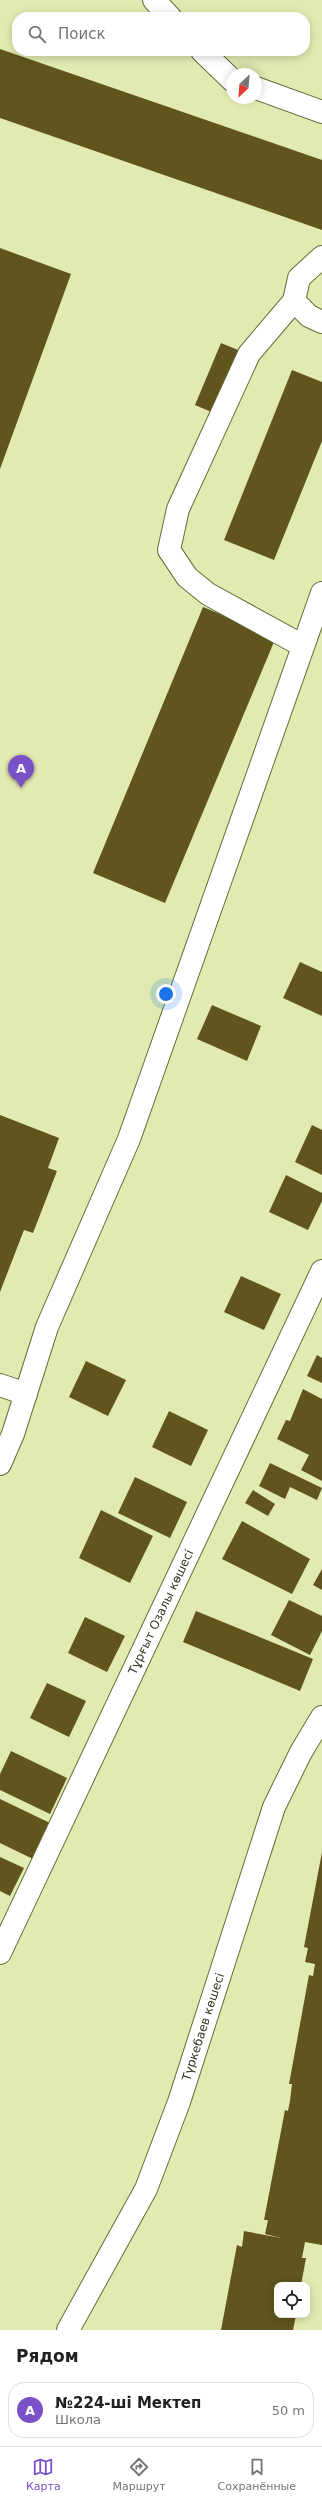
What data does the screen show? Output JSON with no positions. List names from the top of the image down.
{
  "streets": {
    "street": ["Тұрғыт Озалы көшесі", "Түркебаев көшесі"]
  },
  "north": "bottom left",
  "page": {
    "search": "Поиск",
    "pins": "A",
    "heading": "Рядом",
    "list": [
      {
        "mark": "A",
        "name": "№224-ші Мектеп",
        "note": "Школа",
        "value": "50 m"
      }
    ],
    "nav": ["Карта", "Маршрут", "Сохранённые"]
  }
}
